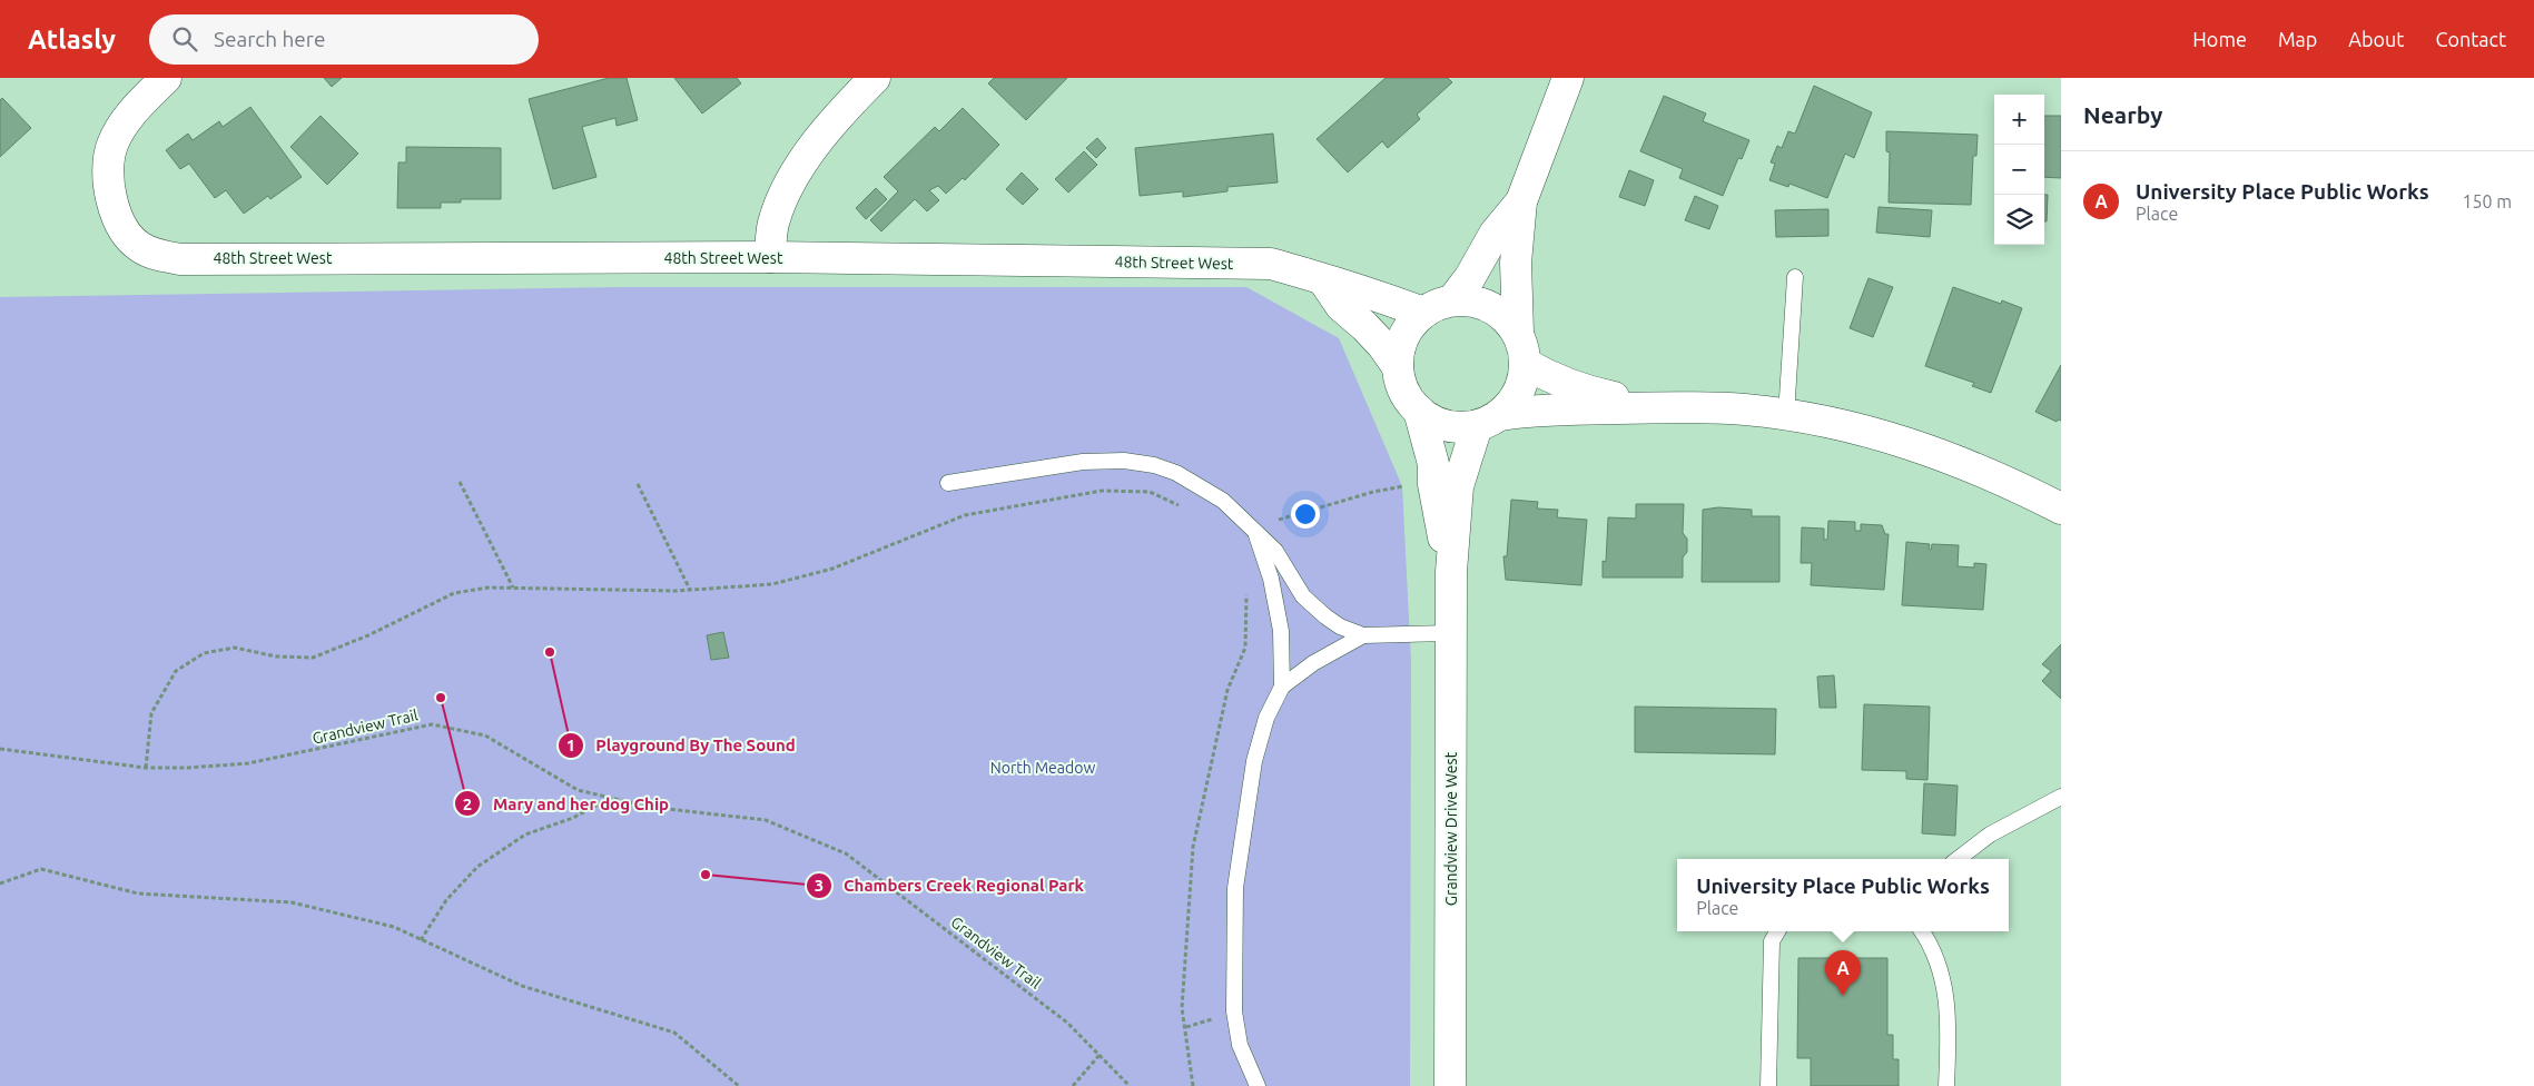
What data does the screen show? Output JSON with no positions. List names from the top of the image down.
{
  "streets": {
    "street": ["48th Street West", "Grandview Drive West"],
    "path": ["Grandview Trail"]
  },
  "crossings": [
    ["48th Street West", "Grandview Drive West"]
  ],
  "parks": ["North Meadow"],
  "places": ["Playground By The Sound", "Mary and her dog Chip", "Chambers Creek Regional Park"],
  "page": {
    "header": "Atlasly",
    "search": "Search here",
    "nav": [
      "Home",
      "Map",
      "About",
      "Contact"
    ],
    "heading": "Nearby",
    "map_buttons": ["+", "−"],
    "list": [
      {
        "mark": "A",
        "name": "University Place Public Works",
        "note": "Place",
        "value": "150 m"
      }
    ],
    "popup": ["University Place Public Works", "Place"],
    "pins": "A"
  }
}
